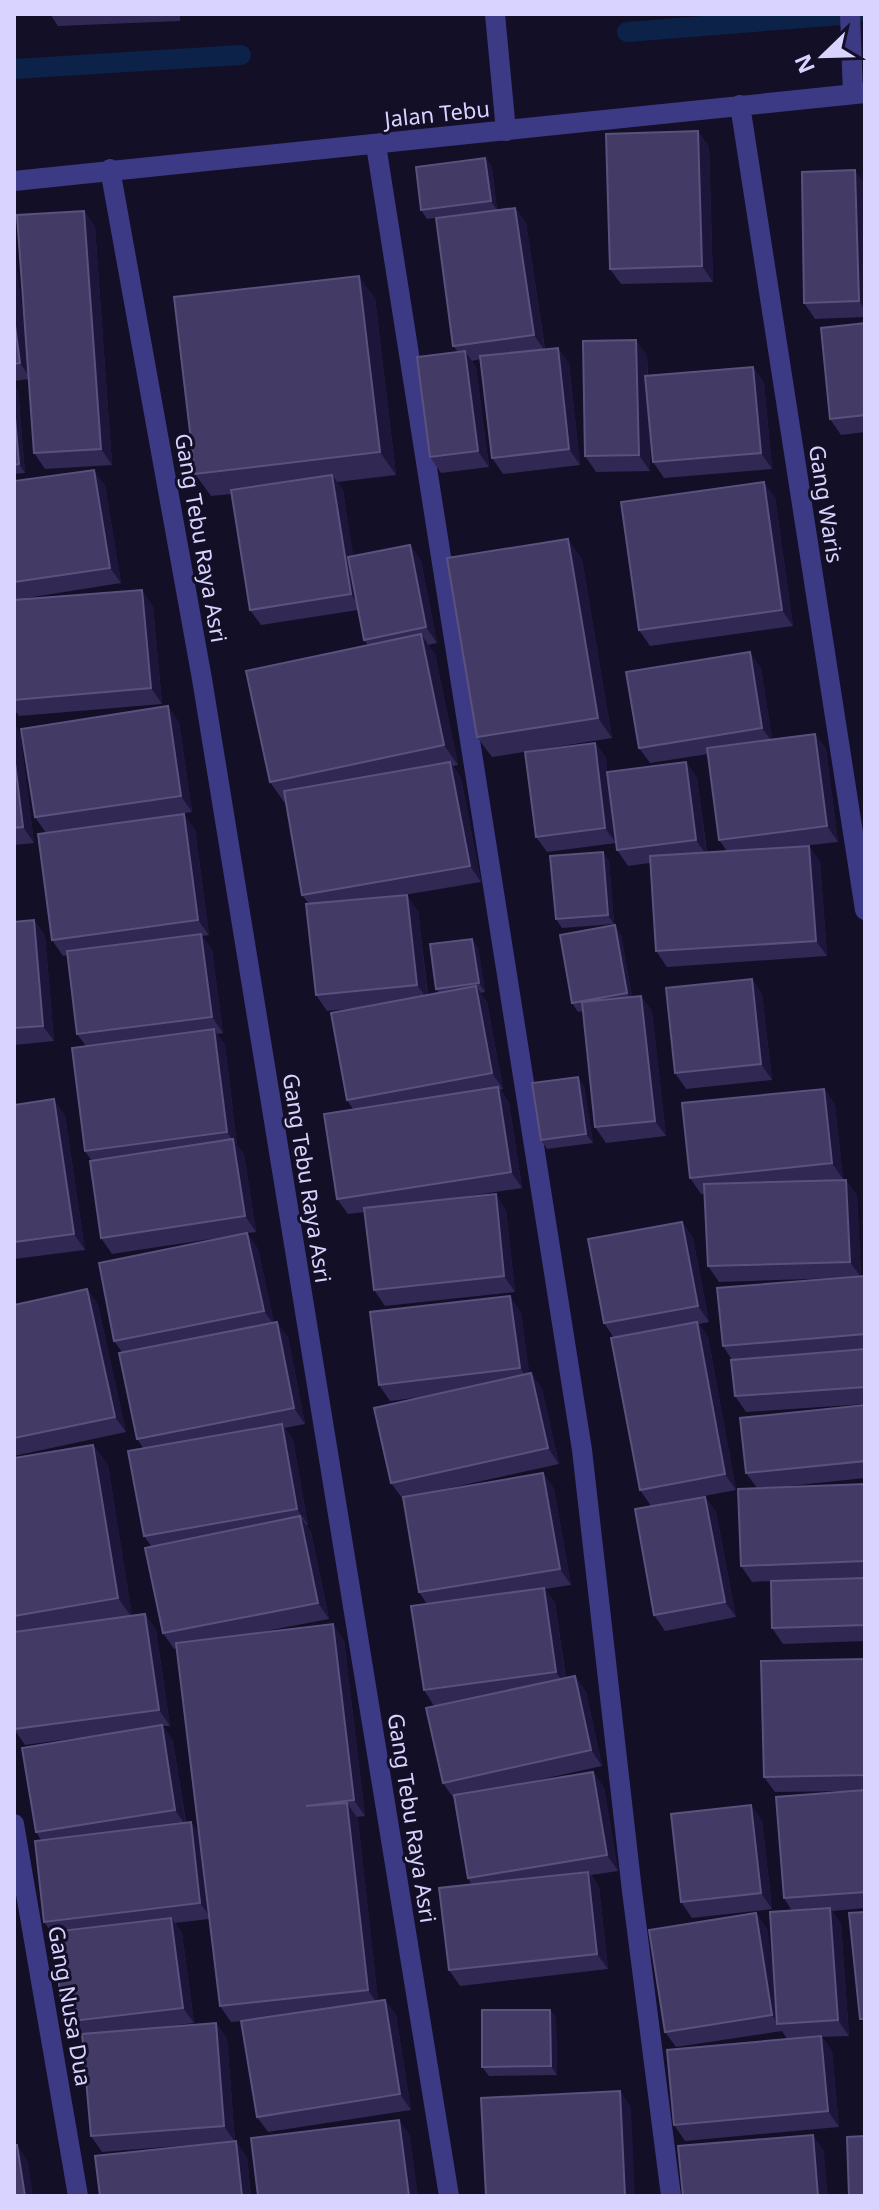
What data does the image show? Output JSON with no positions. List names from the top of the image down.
{
  "streets": {
    "street": [
      "Jalan Tebu",
      "Gang Waris",
      "Gang Tebu Raya Asri",
      "Gang Nusa Dua"
    ]
  },
  "crossings": [
    ["Jalan Tebu", "Gang Waris"],
    ["Jalan Tebu", "Gang Tebu Raya Asri"]
  ],
  "north": "bottom left"
}
